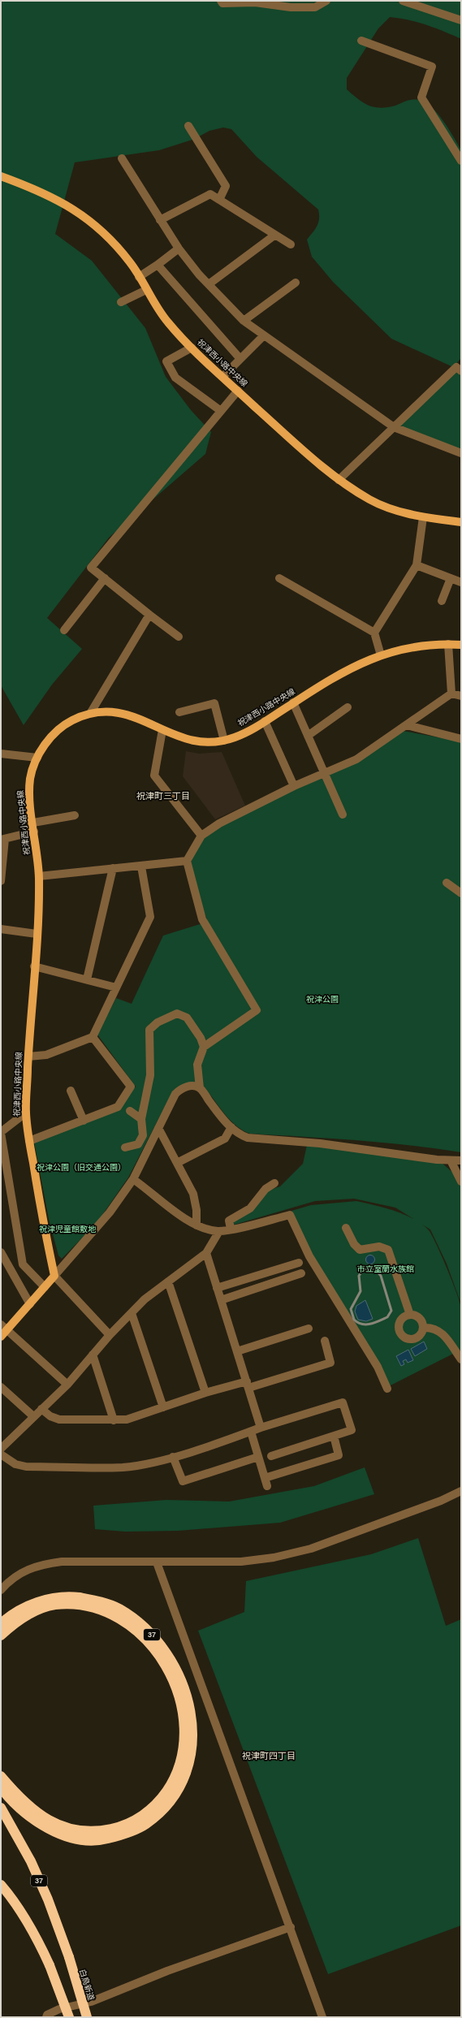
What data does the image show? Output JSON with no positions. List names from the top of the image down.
{
  "streets": {
    "highway": ["37", "白鳥新道"],
    "main road": ["祝津西小路中央線"]
  },
  "districts": ["祝津町三丁目", "祝津町四丁目"],
  "parks": [
    "祝津公園",
    "祝津公園（旧交通公園）",
    "祝津児童館敷地",
    "市立室蘭水族館"
  ]
}
